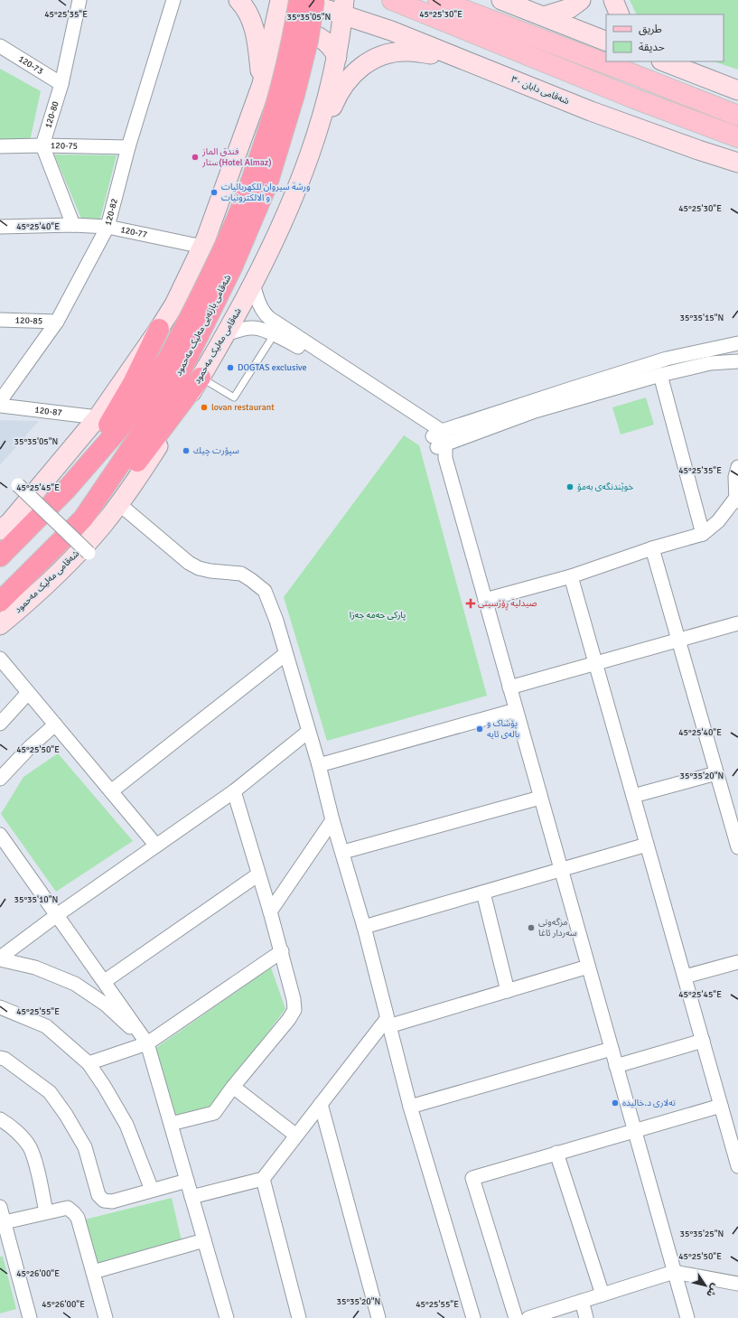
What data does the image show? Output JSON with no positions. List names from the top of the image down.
{
  "streets": {
    "highway": ["شەقامی بازنەیی مەلیک مەحمود"],
    "main road": ["شەقامی دابان ٣٠", "شەقامی مەلیک مەحمود"],
    "street": [
      "120-73",
      "120-80",
      "120-75",
      "120-82",
      "120-77",
      "120-85",
      "120-87"
    ]
  },
  "crossings": [
    ["120-73", "120-80"],
    ["شەقامی دابان ٣٠", "شەقامی بازنەیی مەلیک مەحمود"],
    ["شەقامی دابان ٣٠", "شەقامی مەلیک مەحمود"],
    ["120-80", "120-75"],
    ["120-75", "120-82"],
    ["120-82", "120-77"],
    ["120-82", "120-85"]
  ],
  "parks": ["پارکی حەمە جەزا"],
  "places": {
    "other": [
      "فندق الماز ستار(Hotel Almaz)",
      "ورشة سيروان للكهربائيات و الالكترونيات",
      "DOGTAS exclusive",
      "lovan restaurant",
      "سپۆرت چيك",
      "خوێندنگەی بەمۆ",
      "پۆشاک و بالەی ئایە",
      "مزگەوتی سەردار ئاغا",
      "تەلاری د.خالیدە"
    ],
    "health": ["صيدلية ڕۆژسیتی"]
  },
  "legend": ["طريق", "حديقة"],
  "north": "bottom right",
  "coordinates": [
    "45°25'35\"E",
    "45°25'30\"E",
    "35°35'05\"N",
    "45°25'40\"E",
    "35°35'15\"N",
    "45°25'45\"E",
    "45°25'50\"E",
    "35°35'20\"N",
    "35°35'10\"N",
    "45°25'55\"E",
    "35°35'25\"N",
    "45°26'00\"E"
  ]
}
